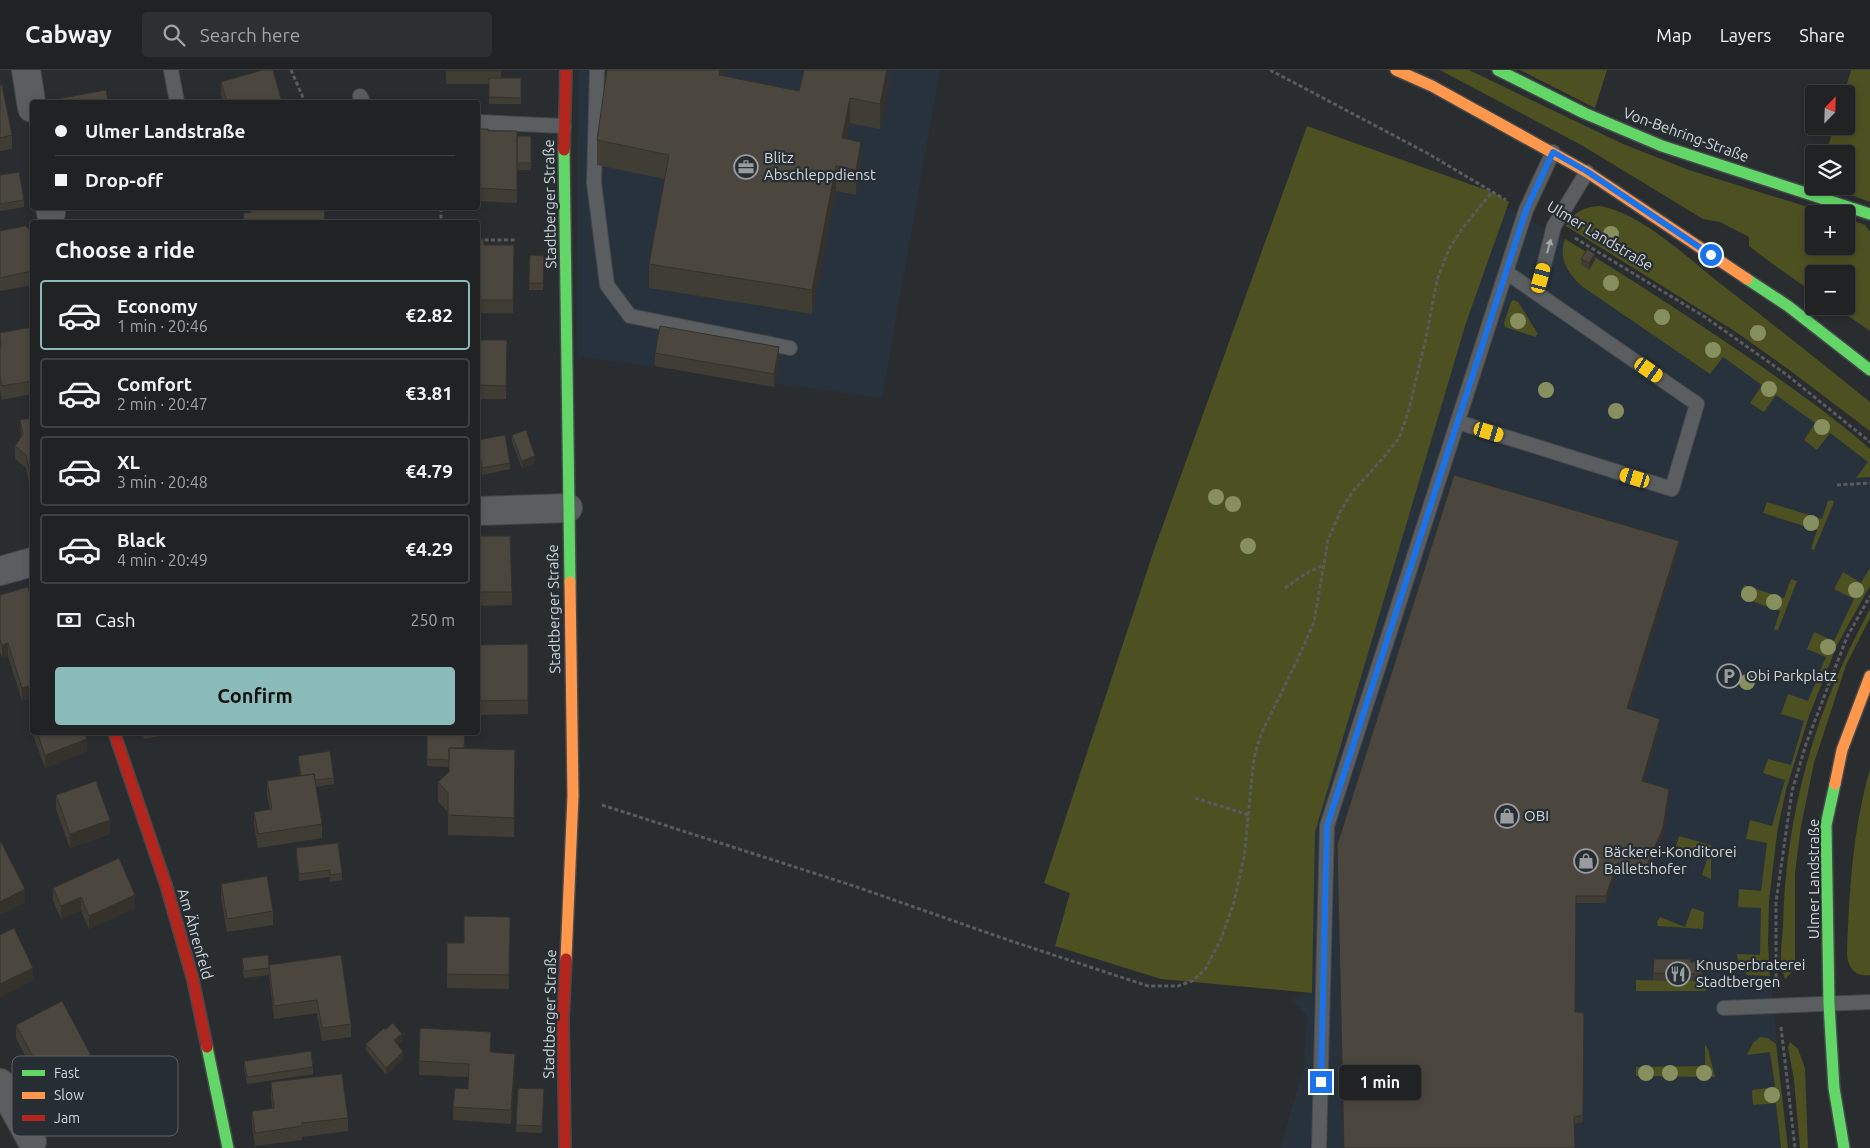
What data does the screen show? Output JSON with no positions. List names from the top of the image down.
{
  "streets": {
    "street": [
      "Von-Behring-Straße",
      "Stadtberger Straße",
      "Ulmer Landstraße",
      "Am Ährenfeld"
    ]
  },
  "places": {
    "office": ["Blitz Abschleppdienst"],
    "parking": ["Obi Parkplatz"],
    "shop": ["OBI", "Bäckerei-Konditorei Balletshofer"],
    "restaurant": ["Knusperbraterei Stadtbergen"]
  },
  "legend": ["Fast", "Slow", "Jam"],
  "north": "top right",
  "page": {
    "header": "Cabway",
    "search": "Search here",
    "nav": ["Map", "Layers", "Share"],
    "map_buttons": ["+", "−"],
    "banner": ["Ulmer Landstraße", "Drop-off"],
    "heading": "Choose a ride",
    "list": [
      {
        "name": "Economy",
        "note": "1 min · 20:46",
        "value": "€2.82"
      },
      {
        "name": "Comfort",
        "note": "2 min · 20:47",
        "value": "€3.81"
      },
      {
        "name": "XL",
        "note": "3 min · 20:48",
        "value": "€4.79"
      },
      {
        "name": "Black",
        "note": "4 min · 20:49",
        "value": "€4.29"
      }
    ],
    "pay": ["Cash", "250 m"],
    "buttons": "Confirm",
    "bubble": "1 min"
  }
}
